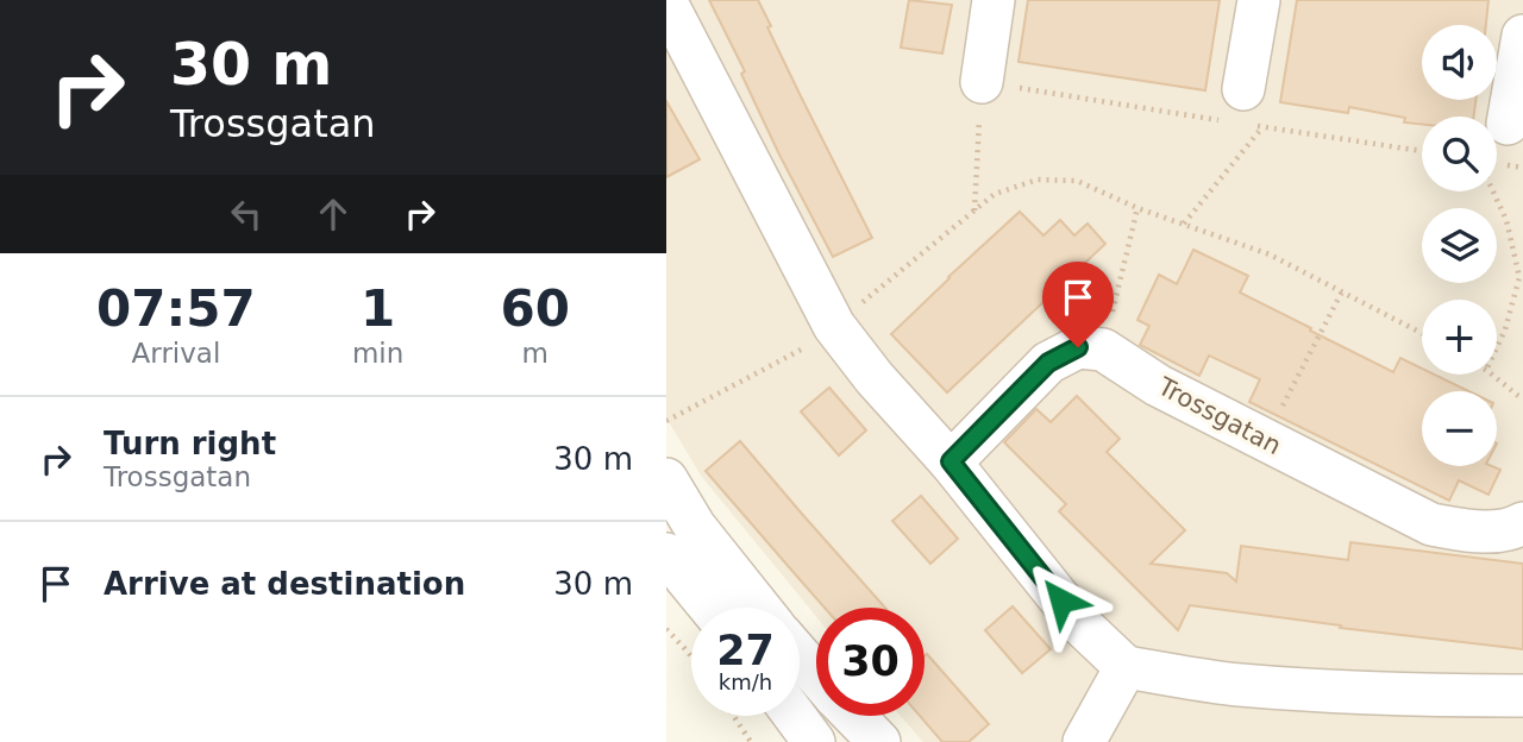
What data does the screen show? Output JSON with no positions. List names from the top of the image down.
{
  "streets": {
    "street": ["Trossgatan"]
  },
  "page": {
    "turn": ["30 m", "Trossgatan"],
    "map_buttons": ["+", "−"],
    "eta": [
      "07:57",
      "Arrival",
      "1",
      "min",
      "60",
      "m"
    ],
    "list": [
      {
        "name": "Turn right",
        "note": "Trossgatan",
        "value": "30 m"
      },
      {
        "name": "Arrive at destination",
        "value": "30 m"
      }
    ],
    "speed": "27 km/h",
    "limit": "30"
  }
}
